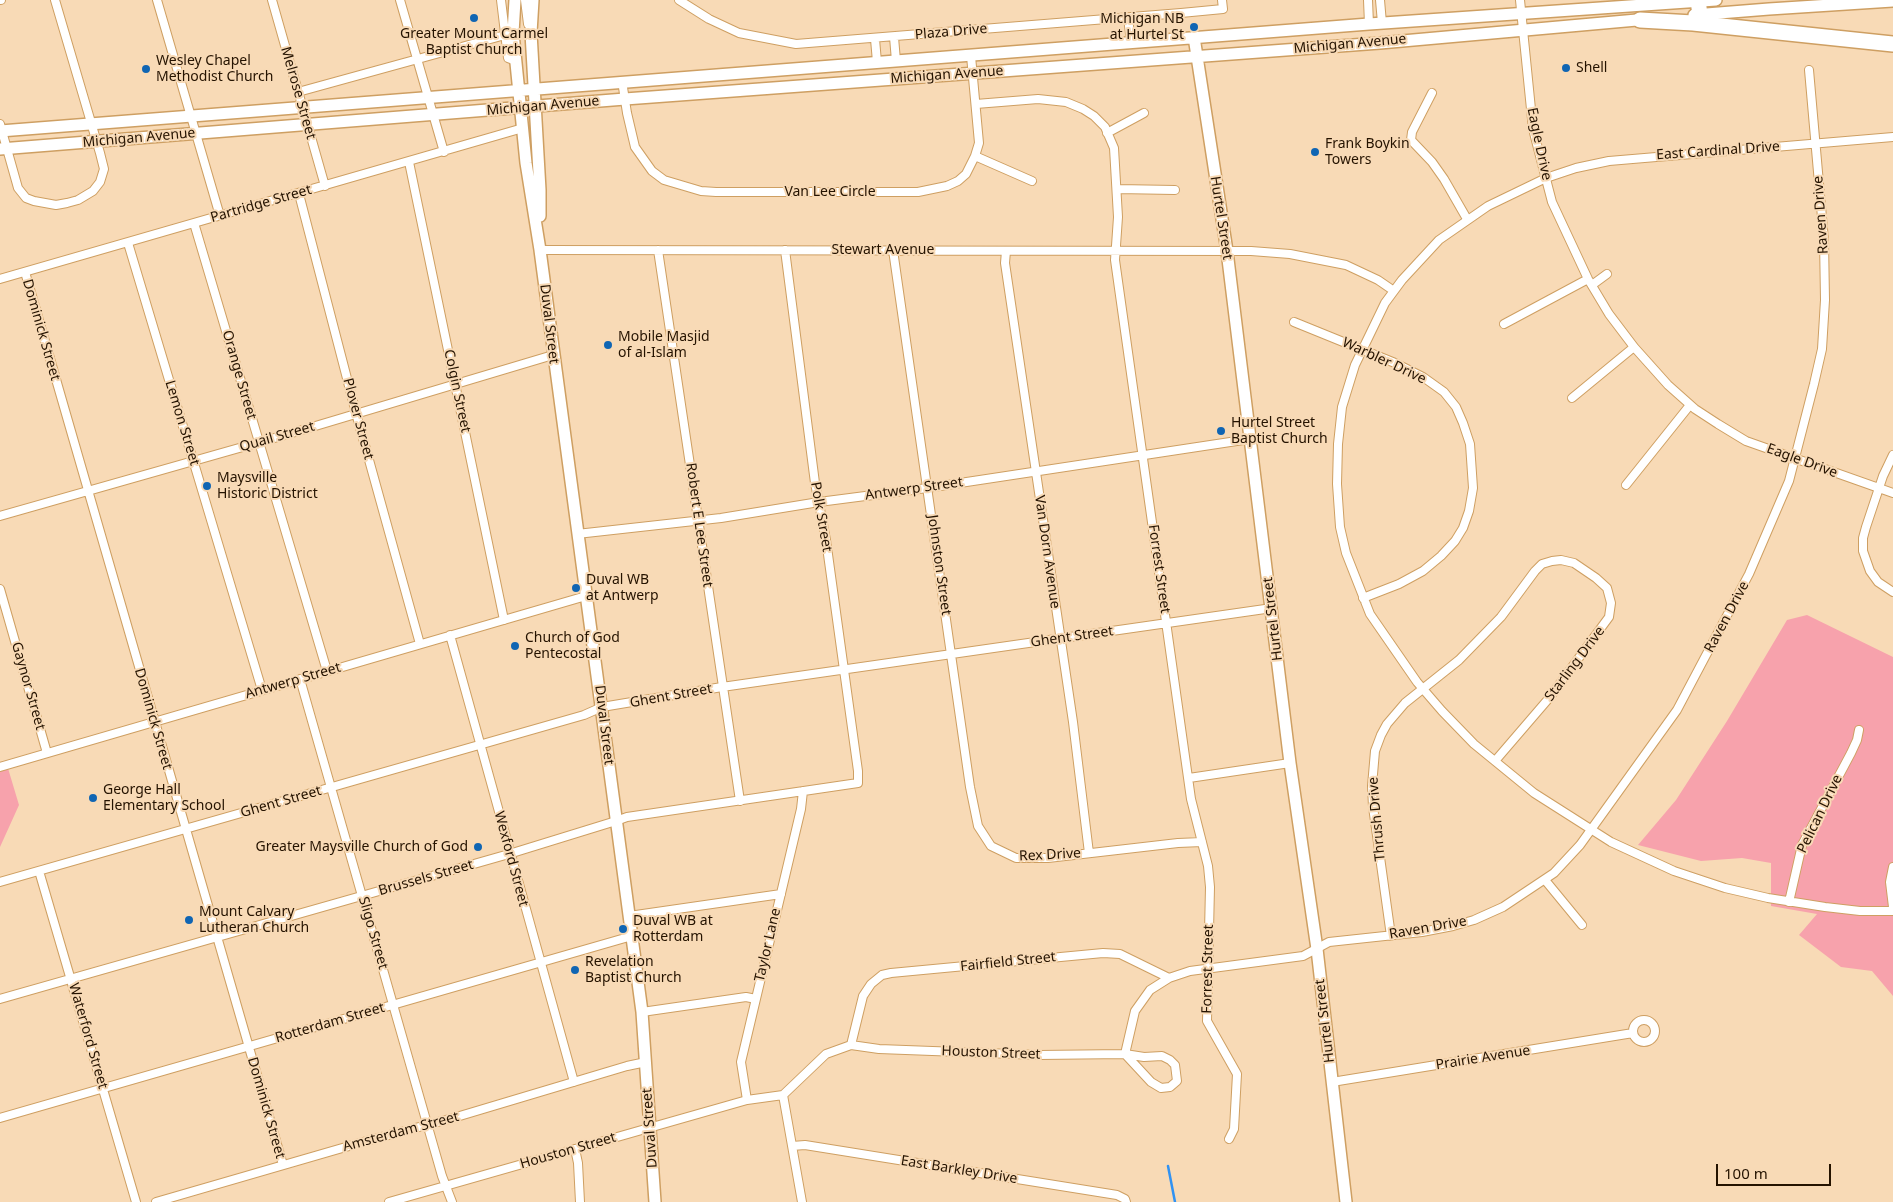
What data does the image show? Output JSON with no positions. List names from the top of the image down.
{
  "streets": {
    "main road": ["Michigan Avenue", "Hurtel Street", "Duval Street"],
    "street": [
      "Plaza Drive",
      "Melrose Street",
      "Eagle Drive",
      "East Cardinal Drive",
      "Van Lee Circle",
      "Partridge Street",
      "Raven Drive",
      "Stewart Avenue",
      "Dominick Street",
      "Warbler Drive",
      "Orange Street",
      "Colgin Street",
      "Plover Street",
      "Lemon Street",
      "Quail Street",
      "Antwerp Street",
      "Polk Street",
      "Robert E Lee Street",
      "Van Dorn Avenue",
      "Johnston Street",
      "Forrest Street",
      "Ghent Street",
      "Starling Drive",
      "Gaynor Street",
      "Pelican Drive",
      "Thrush Drive",
      "Rex Drive",
      "Wexford Street",
      "Brussels Street",
      "Sligo Street",
      "Taylor Lane",
      "Fairfield Street",
      "Rotterdam Street",
      "Waterford Street",
      "Houston Street",
      "Prairie Avenue",
      "Amsterdam Street",
      "East Barkley Drive"
    ]
  },
  "crossings": [
    ["Michigan Avenue", "Melrose Street"],
    ["Michigan Avenue", "Eagle Drive"],
    ["Michigan Avenue", "Van Lee Circle"],
    ["Michigan Avenue", "Hurtel Street"],
    ["Michigan Avenue", "Duval Street"],
    ["Melrose Street", "Partridge Street"],
    ["Eagle Drive", "East Cardinal Drive"],
    ["Eagle Drive", "Raven Drive"],
    ["East Cardinal Drive", "Raven Drive"],
    ["East Cardinal Drive", "Stewart Avenue"],
    ["East Cardinal Drive", "Warbler Drive"],
    ["East Cardinal Drive", "Starling Drive"],
    ["East Cardinal Drive", "Pelican Drive"],
    ["East Cardinal Drive", "Thrush Drive"],
    ["Van Lee Circle", "Forrest Street"],
    ["Partridge Street", "Duval Street"],
    ["Partridge Street", "Dominick Street"],
    ["Partridge Street", "Orange Street"],
    ["Partridge Street", "Colgin Street"],
    ["Partridge Street", "Plover Street"],
    ["Partridge Street", "Lemon Street"],
    ["Raven Drive", "Hurtel Street"],
    ["Raven Drive", "Thrush Drive"],
    ["Hurtel Street", "Stewart Avenue"],
    ["Hurtel Street", "Antwerp Street"],
    ["Hurtel Street", "Ghent Street"],
    ["Hurtel Street", "Prairie Avenue"],
    ["Stewart Avenue", "Duval Street"],
    ["Stewart Avenue", "Polk Street"],
    ["Stewart Avenue", "Robert E Lee Street"],
    ["Stewart Avenue", "Van Dorn Avenue"],
    ["Stewart Avenue", "Johnston Street"],
    ["Stewart Avenue", "Forrest Street"],
    ["Duval Street", "Quail Street"],
    ["Duval Street", "Antwerp Street"],
    ["Duval Street", "Ghent Street"],
    ["Duval Street", "Brussels Street"],
    ["Duval Street", "Rotterdam Street"],
    ["Duval Street", "Houston Street"],
    ["Duval Street", "Amsterdam Street"],
    ["Dominick Street", "Quail Street"],
    ["Dominick Street", "Antwerp Street"],
    ["Dominick Street", "Ghent Street"],
    ["Dominick Street", "Brussels Street"],
    ["Dominick Street", "Rotterdam Street"],
    ["Dominick Street", "Amsterdam Street"],
    ["Orange Street", "Quail Street"],
    ["Orange Street", "Antwerp Street"],
    ["Colgin Street", "Quail Street"],
    ["Colgin Street", "Antwerp Street"],
    ["Plover Street", "Quail Street"],
    ["Plover Street", "Antwerp Street"],
    ["Lemon Street", "Quail Street"],
    ["Lemon Street", "Antwerp Street"],
    ["Antwerp Street", "Polk Street"],
    ["Antwerp Street", "Robert E Lee Street"],
    ["Antwerp Street", "Van Dorn Avenue"],
    ["Antwerp Street", "Johnston Street"],
    ["Antwerp Street", "Forrest Street"],
    ["Antwerp Street", "Gaynor Street"],
    ["Antwerp Street", "Wexford Street"],
    ["Antwerp Street", "Sligo Street"],
    ["Polk Street", "Ghent Street"],
    ["Polk Street", "Brussels Street"],
    ["Robert E Lee Street", "Ghent Street"],
    ["Robert E Lee Street", "Brussels Street"],
    ["Van Dorn Avenue", "Ghent Street"],
    ["Van Dorn Avenue", "Rex Drive"],
    ["Johnston Street", "Ghent Street"],
    ["Johnston Street", "Rex Drive"],
    ["Forrest Street", "Ghent Street"],
    ["Forrest Street", "Rex Drive"],
    ["Ghent Street", "Wexford Street"],
    ["Ghent Street", "Sligo Street"],
    ["Ghent Street", "Waterford Street"],
    ["Starling Drive", "Thrush Drive"],
    ["Wexford Street", "Brussels Street"],
    ["Wexford Street", "Rotterdam Street"],
    ["Wexford Street", "Amsterdam Street"],
    ["Brussels Street", "Sligo Street"],
    ["Brussels Street", "Taylor Lane"],
    ["Brussels Street", "Waterford Street"],
    ["Sligo Street", "Rotterdam Street"],
    ["Sligo Street", "Houston Street"],
    ["Sligo Street", "Amsterdam Street"],
    ["Taylor Lane", "Houston Street"],
    ["Fairfield Street", "Houston Street"],
    ["Rotterdam Street", "Waterford Street"]
  ],
  "places": [
    "Greater Mount Carmel Baptist Church",
    "Michigan NB at Hurtel St",
    "Shell",
    "Wesley Chapel Methodist Church",
    "Frank Boykin Towers",
    "Mobile Masjid of al-Islam",
    "Hurtel Street Baptist Church",
    "Maysville Historic District",
    "Duval WB at Antwerp",
    "Church of God Pentecostal",
    "George Hall Elementary School",
    "Greater Maysville Church of God",
    "Mount Calvary Lutheran Church",
    "Duval WB at Rotterdam",
    "Revelation Baptist Church"
  ],
  "scale_bar": "100 m"
}
